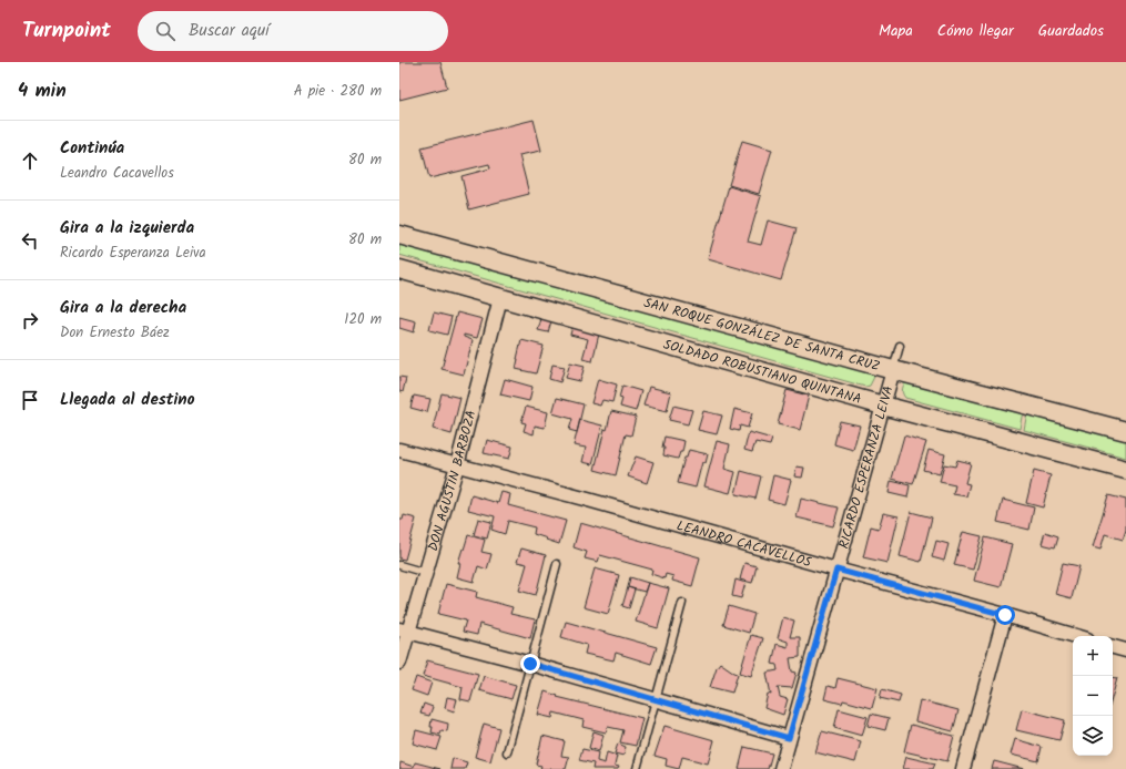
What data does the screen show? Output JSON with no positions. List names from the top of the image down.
{
  "streets": {
    "street": [
      "SAN ROQUE GONZÁLEZ DE SANTA CRUZ",
      "SOLDADO ROBUSTIANO QUINTANA",
      "RICARDO ESPERANZA LEIVA",
      "DON AGUSTIN BARBOZA",
      "LEANDRO CACAVELLOS"
    ]
  },
  "crossings": [
    ["SAN ROQUE GONZÁLEZ DE SANTA CRUZ", "RICARDO ESPERANZA LEIVA"],
    ["SOLDADO ROBUSTIANO QUINTANA", "RICARDO ESPERANZA LEIVA"],
    ["SOLDADO ROBUSTIANO QUINTANA", "DON AGUSTIN BARBOZA"],
    ["RICARDO ESPERANZA LEIVA", "LEANDRO CACAVELLOS"],
    ["DON AGUSTIN BARBOZA", "LEANDRO CACAVELLOS"]
  ],
  "page": {
    "header": "Turnpoint",
    "search": "Buscar aquí",
    "nav": ["Mapa", "Cómo llegar", "Guardados"],
    "heading": ["4 min", "A pie · 280 m"],
    "list": [
      ["Continúa", "Leandro Cacavellos", "80 m"],
      ["Gira a la izquierda", "Ricardo Esperanza Leiva", "80 m"],
      ["Gira a la derecha", "Don Ernesto Báez", "120 m"],
      "Llegada al destino"
    ],
    "map_buttons": ["+", "−"]
  }
}
